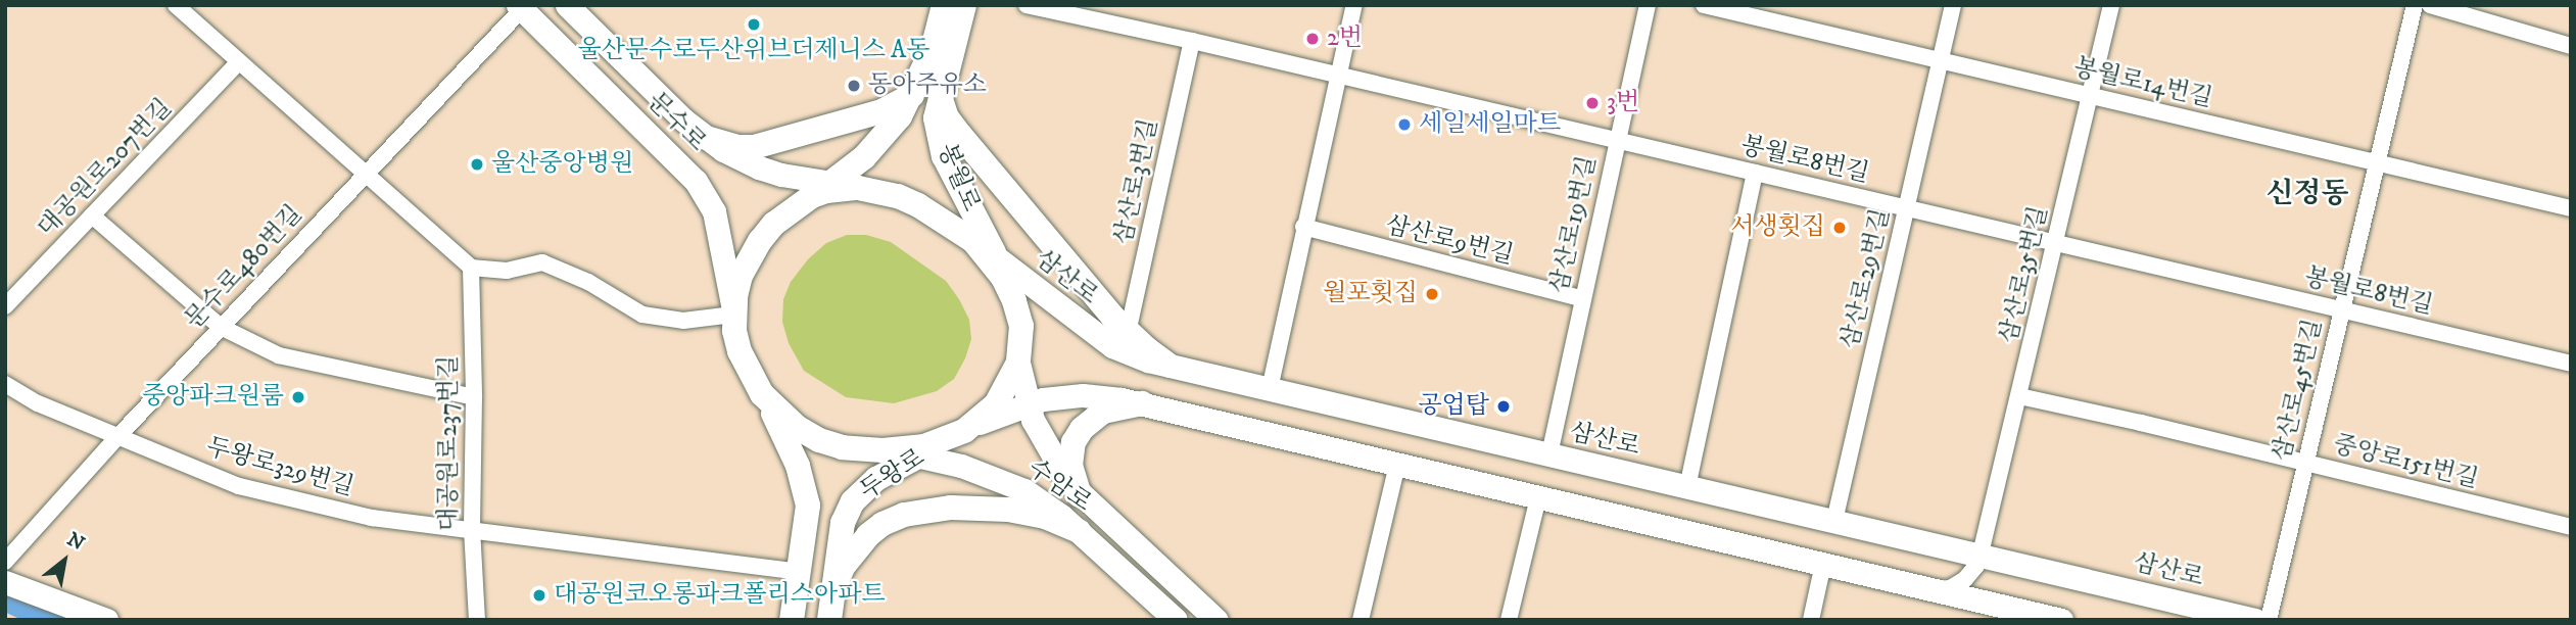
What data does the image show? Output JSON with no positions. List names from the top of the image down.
{
  "streets": {
    "main road": [
      "문수로",
      "봉월로",
      "삼산로",
      "두왕로",
      "수암로"
    ],
    "street": [
      "봉월로14번길",
      "봉월로8번길",
      "대공원로207번길",
      "삼산로3번길",
      "삼산로19번길",
      "삼산로9번길",
      "문수로480번길",
      "삼산로35번길",
      "삼산로29번길",
      "삼산로45번길",
      "대공원로237번길",
      "중앙로151번길",
      "두왕로329번길"
    ]
  },
  "crossings": [
    ["봉월로14번길", "삼산로35번길"],
    ["봉월로14번길", "삼산로29번길"],
    ["봉월로14번길", "삼산로45번길"],
    ["문수로", "봉월로"],
    ["문수로", "문수로480번길"],
    ["봉월로8번길", "삼산로3번길"],
    ["봉월로8번길", "삼산로19번길"],
    ["봉월로8번길", "삼산로35번길"],
    ["봉월로8번길", "삼산로29번길"],
    ["봉월로8번길", "삼산로45번길"],
    ["봉월로", "삼산로"],
    ["봉월로", "두왕로329번길"],
    ["삼산로19번길", "삼산로9번길"],
    ["삼산로19번길", "삼산로"],
    ["문수로480번길", "두왕로329번길"],
    ["삼산로35번길", "삼산로"],
    ["삼산로35번길", "중앙로151번길"],
    ["삼산로", "삼산로29번길"],
    ["삼산로45번길", "중앙로151번길"],
    ["대공원로237번길", "두왕로329번길"],
    ["두왕로", "수암로"]
  ],
  "districts": ["신정동"],
  "places": [
    "울산문수로두산위브더제니스 A동",
    "2번",
    "동아주유소",
    "3번",
    "세일세일마트",
    "울산중앙병원",
    "서생횟집",
    "월포횟집",
    "중앙파크원룸",
    "공업탑",
    "대공원코오롱파크폴리스아파트"
  ],
  "north": "top right"
}
